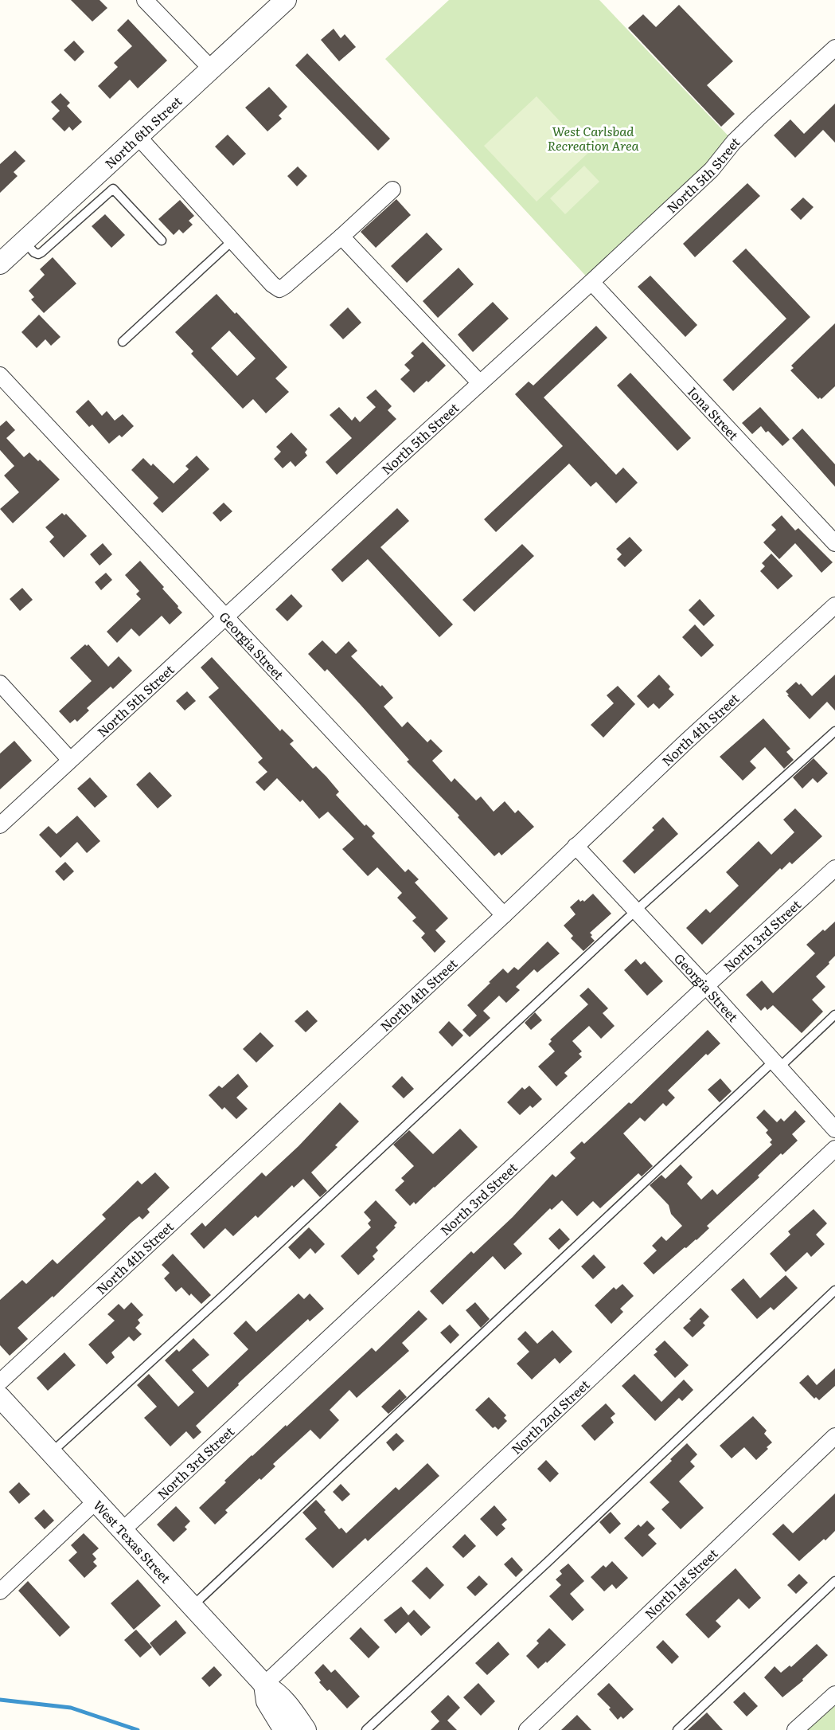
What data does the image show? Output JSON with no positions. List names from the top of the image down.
{
  "streets": {
    "street": [
      "North 6th Street",
      "North 5th Street",
      "Iona Street",
      "Georgia Street",
      "North 4th Street",
      "North 3rd Street",
      "North 2nd Street",
      "West Texas Street",
      "North 1st Street"
    ]
  },
  "crossings": [
    ["North 5th Street", "Iona Street"],
    ["North 5th Street", "Georgia Street"],
    ["Georgia Street", "North 4th Street"],
    ["Georgia Street", "North 3rd Street"],
    ["North 3rd Street", "West Texas Street"],
    ["North 2nd Street", "West Texas Street"]
  ],
  "parks": ["West Carlsbad Recreation Area"]
}
